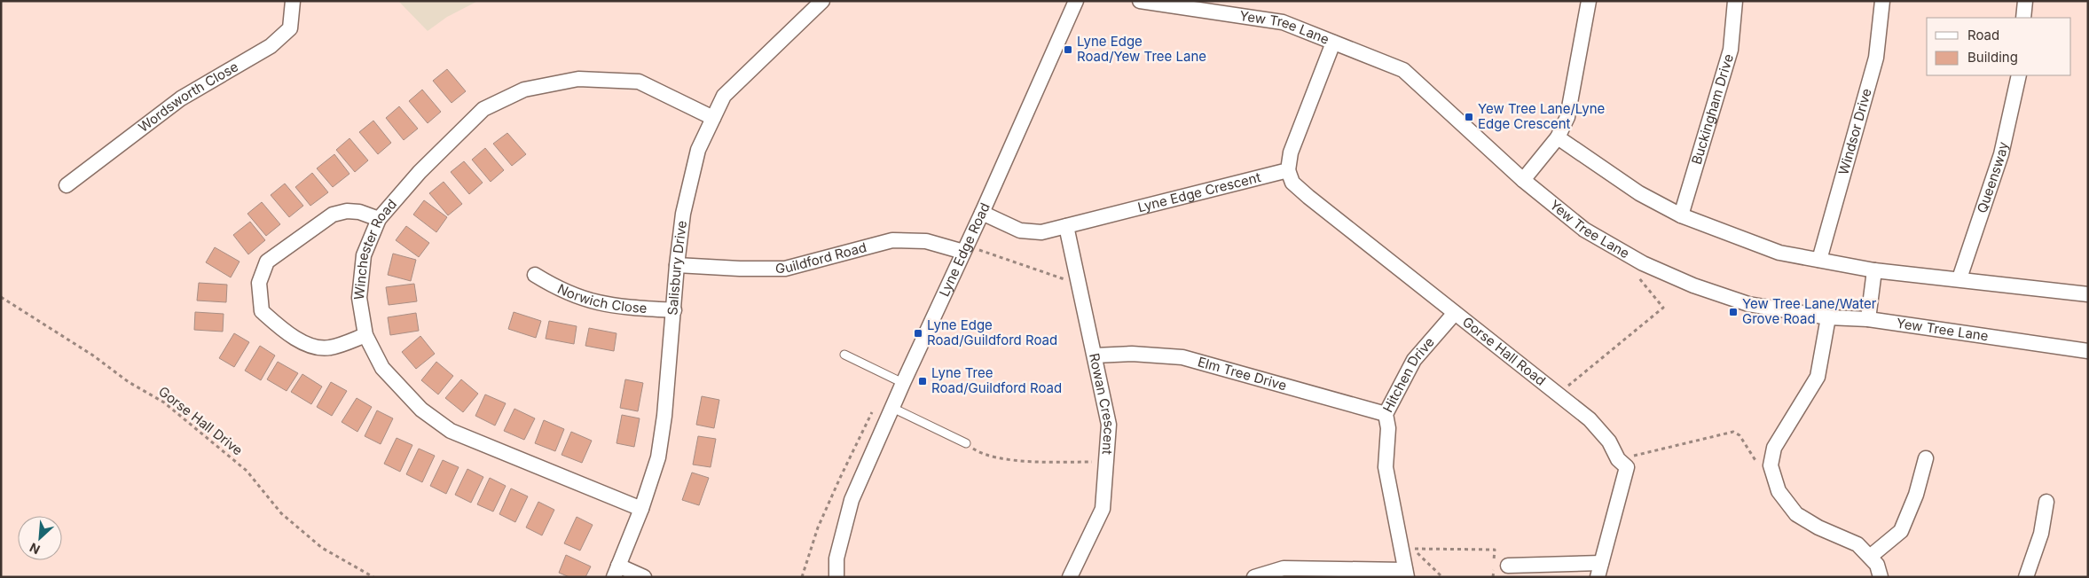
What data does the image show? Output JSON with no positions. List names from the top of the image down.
{
  "streets": {
    "street": [
      "Yew Tree Lane",
      "Wordsworth Close",
      "Buckingham Drive",
      "Windsor Drive",
      "Queensway",
      "Lyne Edge Crescent",
      "Lyne Edge Road",
      "Winchester Road",
      "Guildford Road",
      "Salisbury Drive",
      "Norwich Close",
      "Gorse Hall Road",
      "Elm Tree Drive",
      "Hitchen Drive",
      "Rowan Crescent"
    ],
    "path": ["Gorse Hall Drive"]
  },
  "crossings": [
    ["Lyne Edge Crescent", "Lyne Edge Road"],
    ["Lyne Edge Crescent", "Gorse Hall Road"],
    ["Lyne Edge Crescent", "Rowan Crescent"],
    ["Lyne Edge Road", "Guildford Road"],
    ["Winchester Road", "Salisbury Drive"],
    ["Guildford Road", "Salisbury Drive"],
    ["Salisbury Drive", "Norwich Close"],
    ["Gorse Hall Road", "Hitchen Drive"],
    ["Elm Tree Drive", "Hitchen Drive"],
    ["Elm Tree Drive", "Rowan Crescent"]
  ],
  "places": {
    "transit": [
      "Lyne Edge Road/Yew Tree Lane",
      "Yew Tree Lane/Lyne Edge Crescent",
      "Yew Tree Lane/Water Grove Road",
      "Lyne Edge Road/Guildford Road",
      "Lyne Tree Road/Guildford Road"
    ]
  },
  "legend": ["Road", "Building"],
  "north": "bottom left"
}
